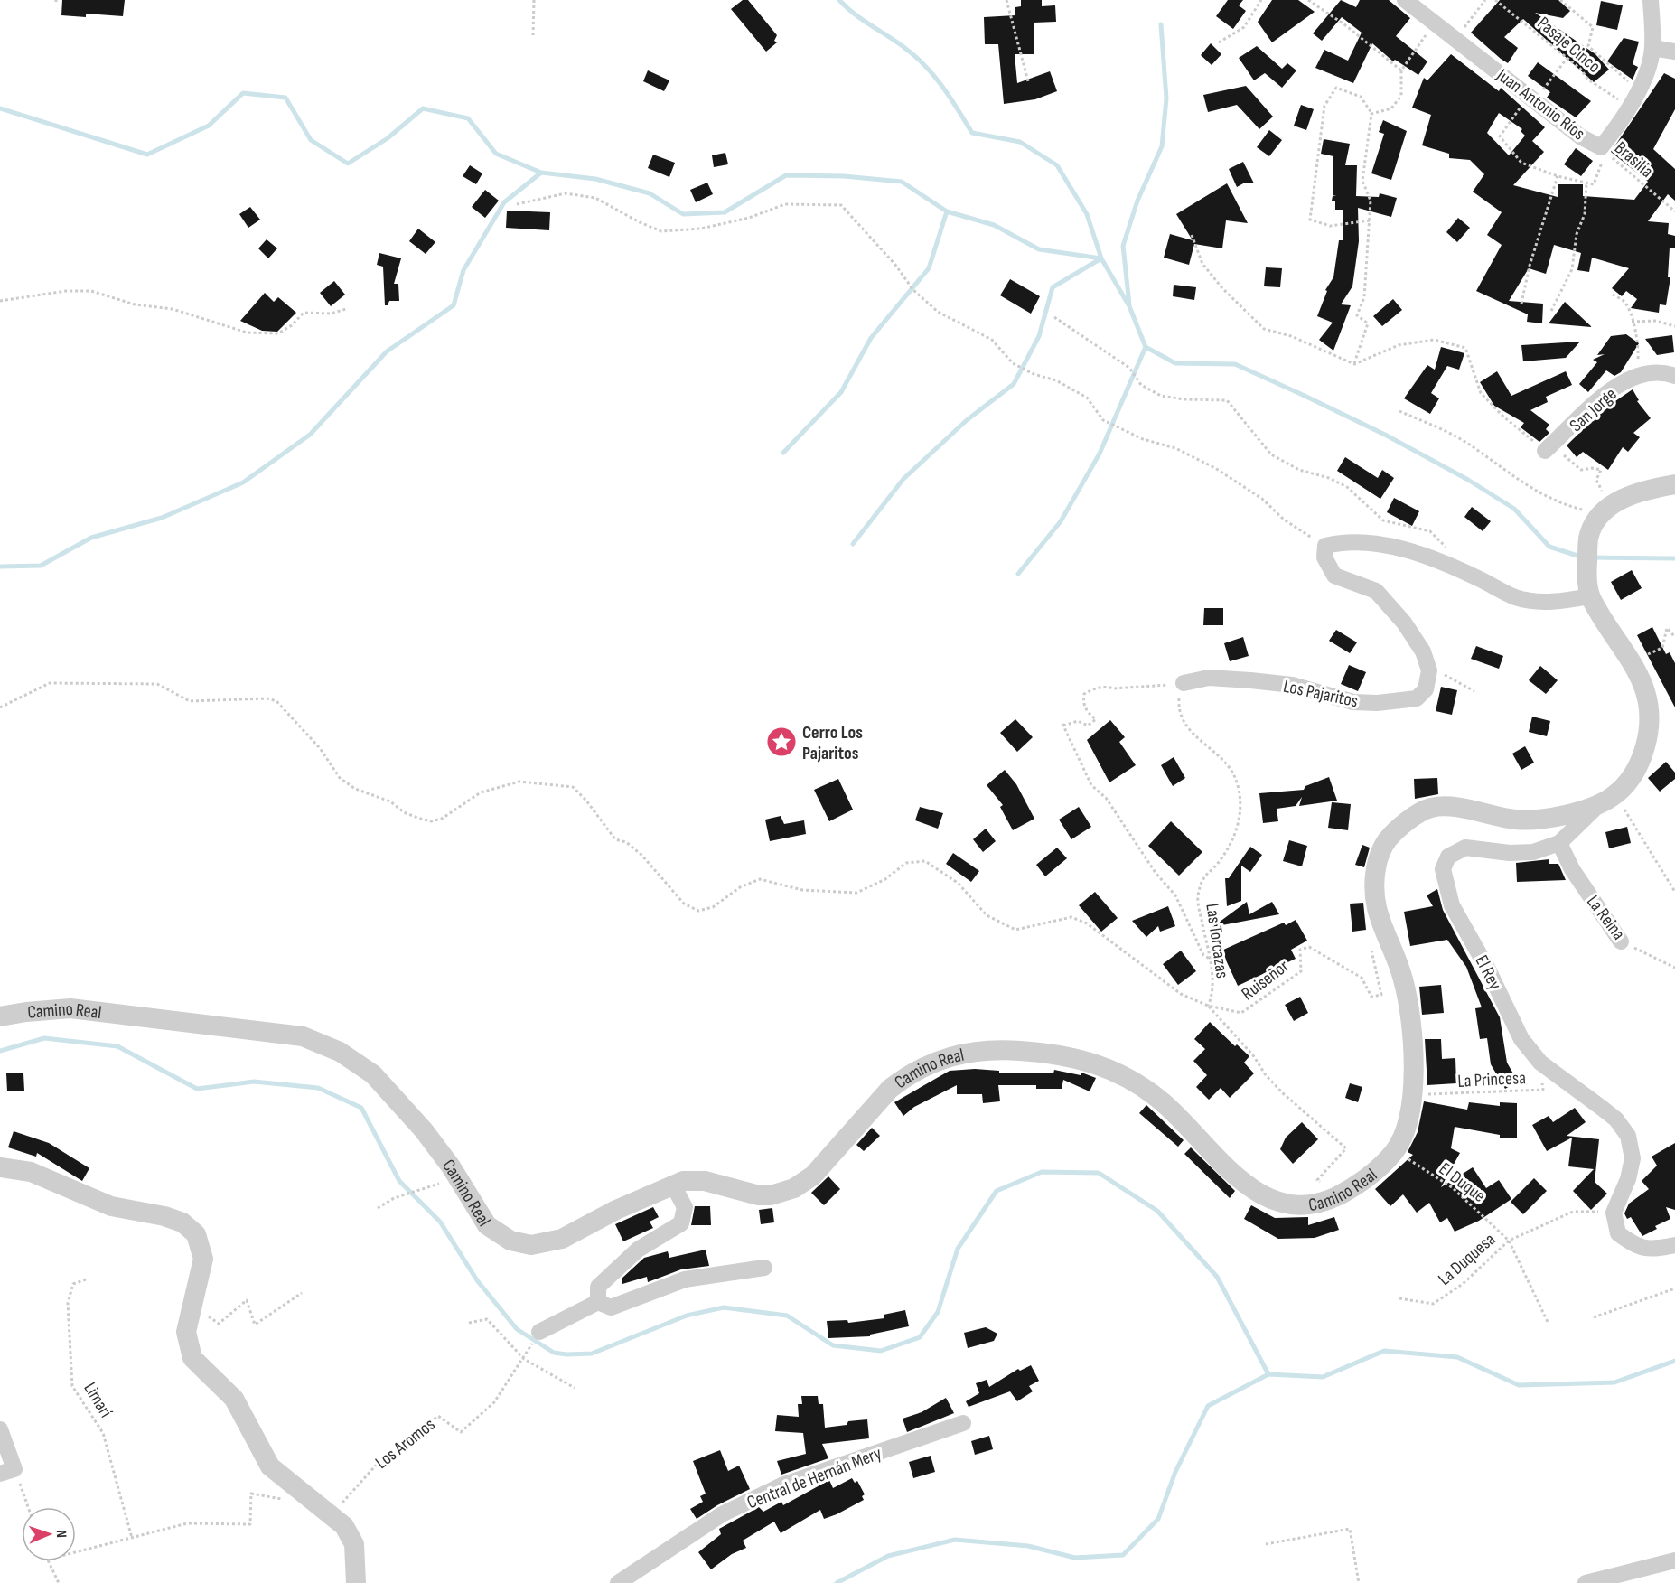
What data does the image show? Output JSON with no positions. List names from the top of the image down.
{
  "streets": {
    "street": [
      "Juan Antonio Ríos",
      "San Jorge",
      "Los Pajaritos",
      "La Reina",
      "El Rey",
      "Camino Real",
      "Central de Hernán Mery"
    ],
    "path": [
      "Pasaje Cinco",
      "Brasilia",
      "Las Torcazas",
      "Ruiseñor",
      "La Princesa",
      "El Duque",
      "La Duquesa",
      "Limarí",
      "Los Aromos"
    ]
  },
  "crossings": [
    ["Pasaje Cinco", "Juan Antonio Ríos"],
    ["Juan Antonio Ríos", "Brasilia"],
    ["Los Pajaritos", "Las Torcazas"],
    ["La Reina", "El Rey"],
    ["Las Torcazas", "Ruiseñor"],
    ["El Rey", "Camino Real"],
    ["El Rey", "La Princesa"],
    ["El Rey", "La Duquesa"],
    ["Camino Real", "La Princesa"],
    ["Camino Real", "El Duque"],
    ["El Duque", "La Duquesa"]
  ],
  "places": {
    "place": ["Cerro Los Pajaritos"]
  },
  "north": "right"
}
